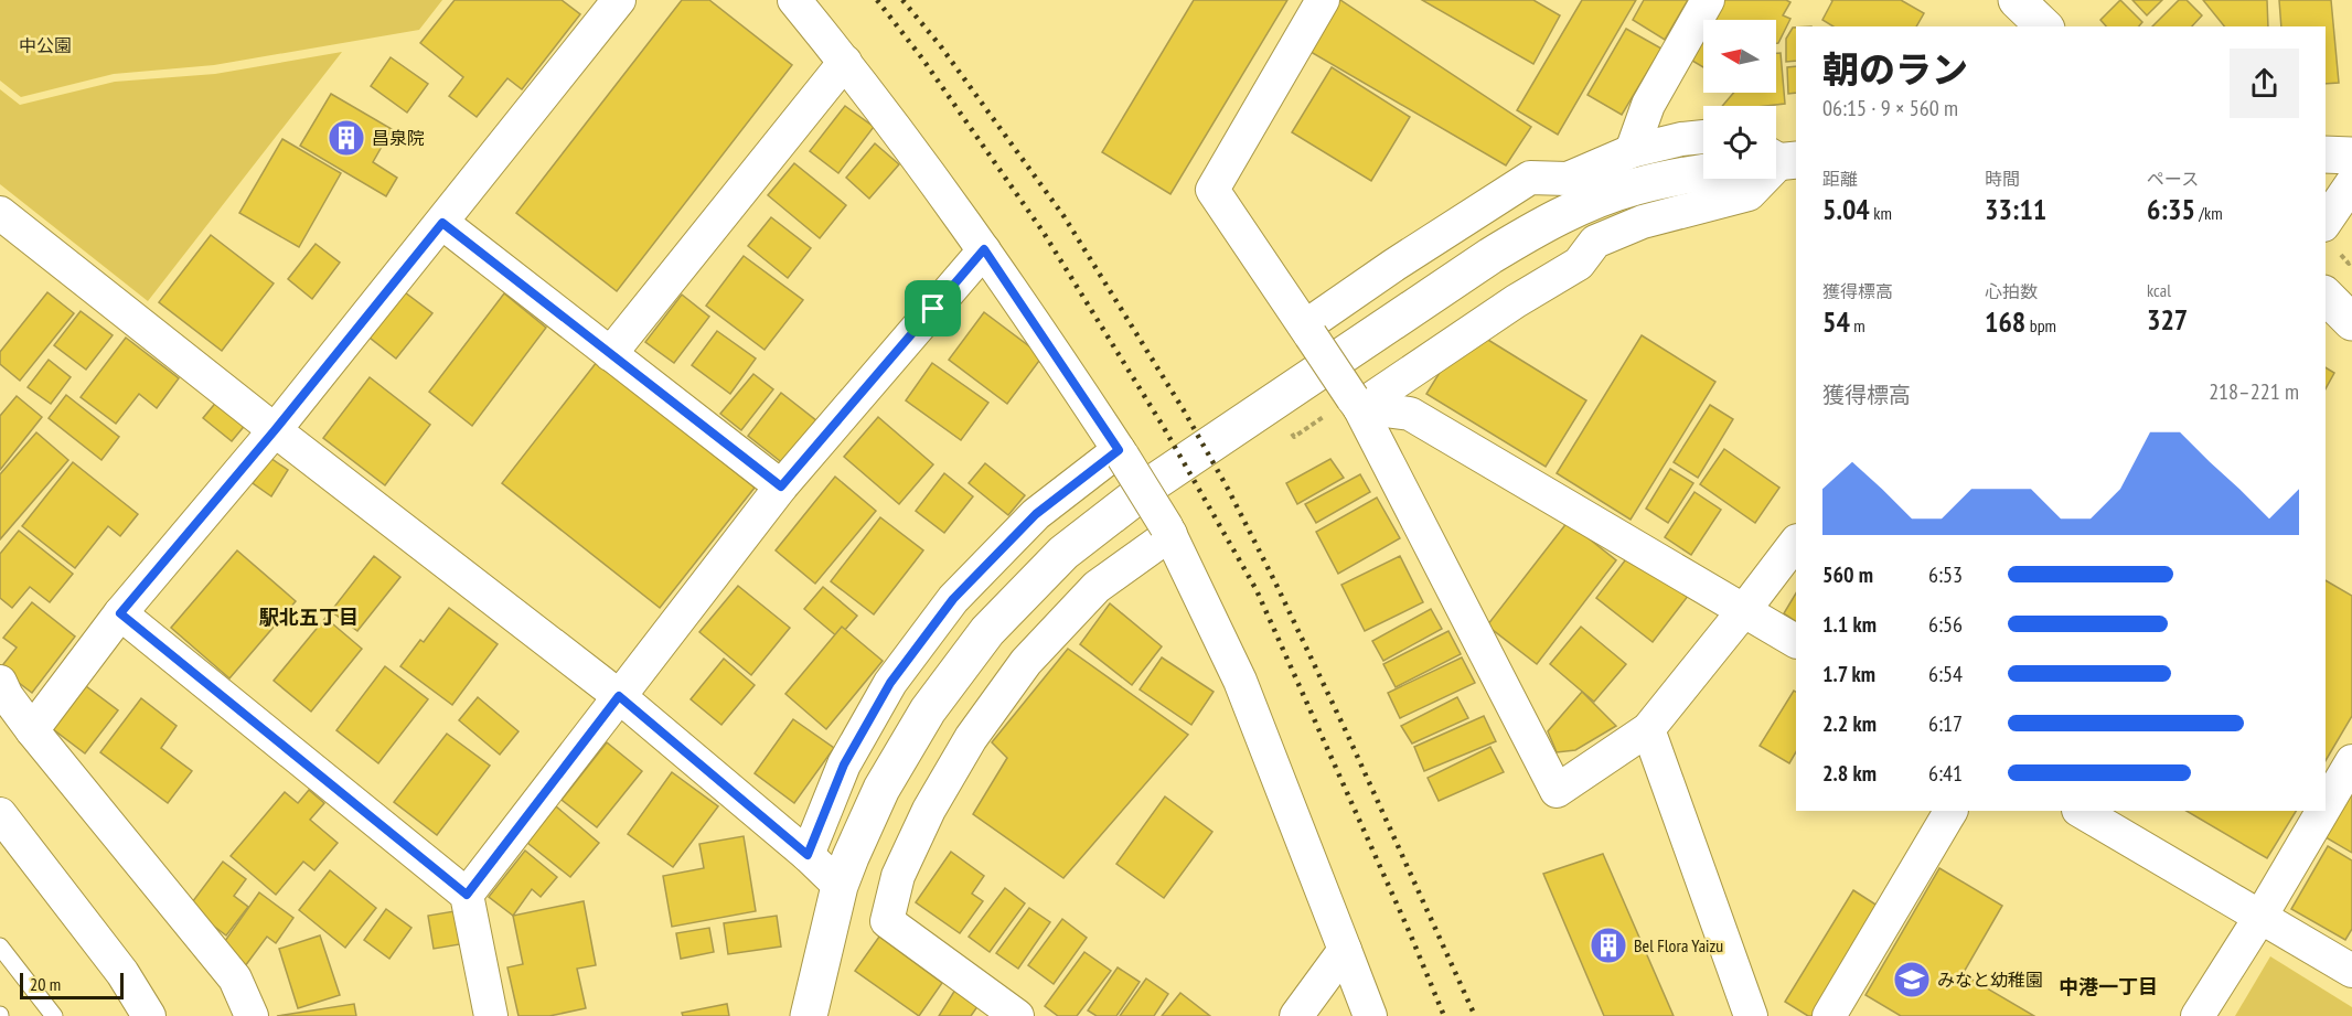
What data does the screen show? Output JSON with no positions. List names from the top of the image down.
{
  "districts": ["駅北五丁目", "中港一丁目"],
  "parks": ["中公園"],
  "places": {
    "building": ["昌泉院", "Bel Flora Yaizu"],
    "school or university": ["みなと幼稚園"]
  },
  "scale_bar": "20 m",
  "north": "left",
  "page": {
    "heading": ["朝のラン", "06:15 · 9 × 560 m"],
    "stats": [
      ["距離", "5.04 km"],
      ["時間", "33:11"],
      ["ペース", "6:35 /km"],
      ["獲得標高", "54 m"],
      ["心拍数", "168 bpm"],
      ["kcal", "327"]
    ],
    "chart": ["獲得標高", "218–221 m"],
    "list": [
      {
        "name": "560 m",
        "note": "6:53"
      },
      {
        "name": "1.1 km",
        "note": "6:56"
      },
      {
        "name": "1.7 km",
        "note": "6:54"
      },
      {
        "name": "2.2 km",
        "note": "6:17"
      },
      {
        "name": "2.8 km",
        "note": "6:41"
      }
    ],
    "scale": "20 m"
  }
}
